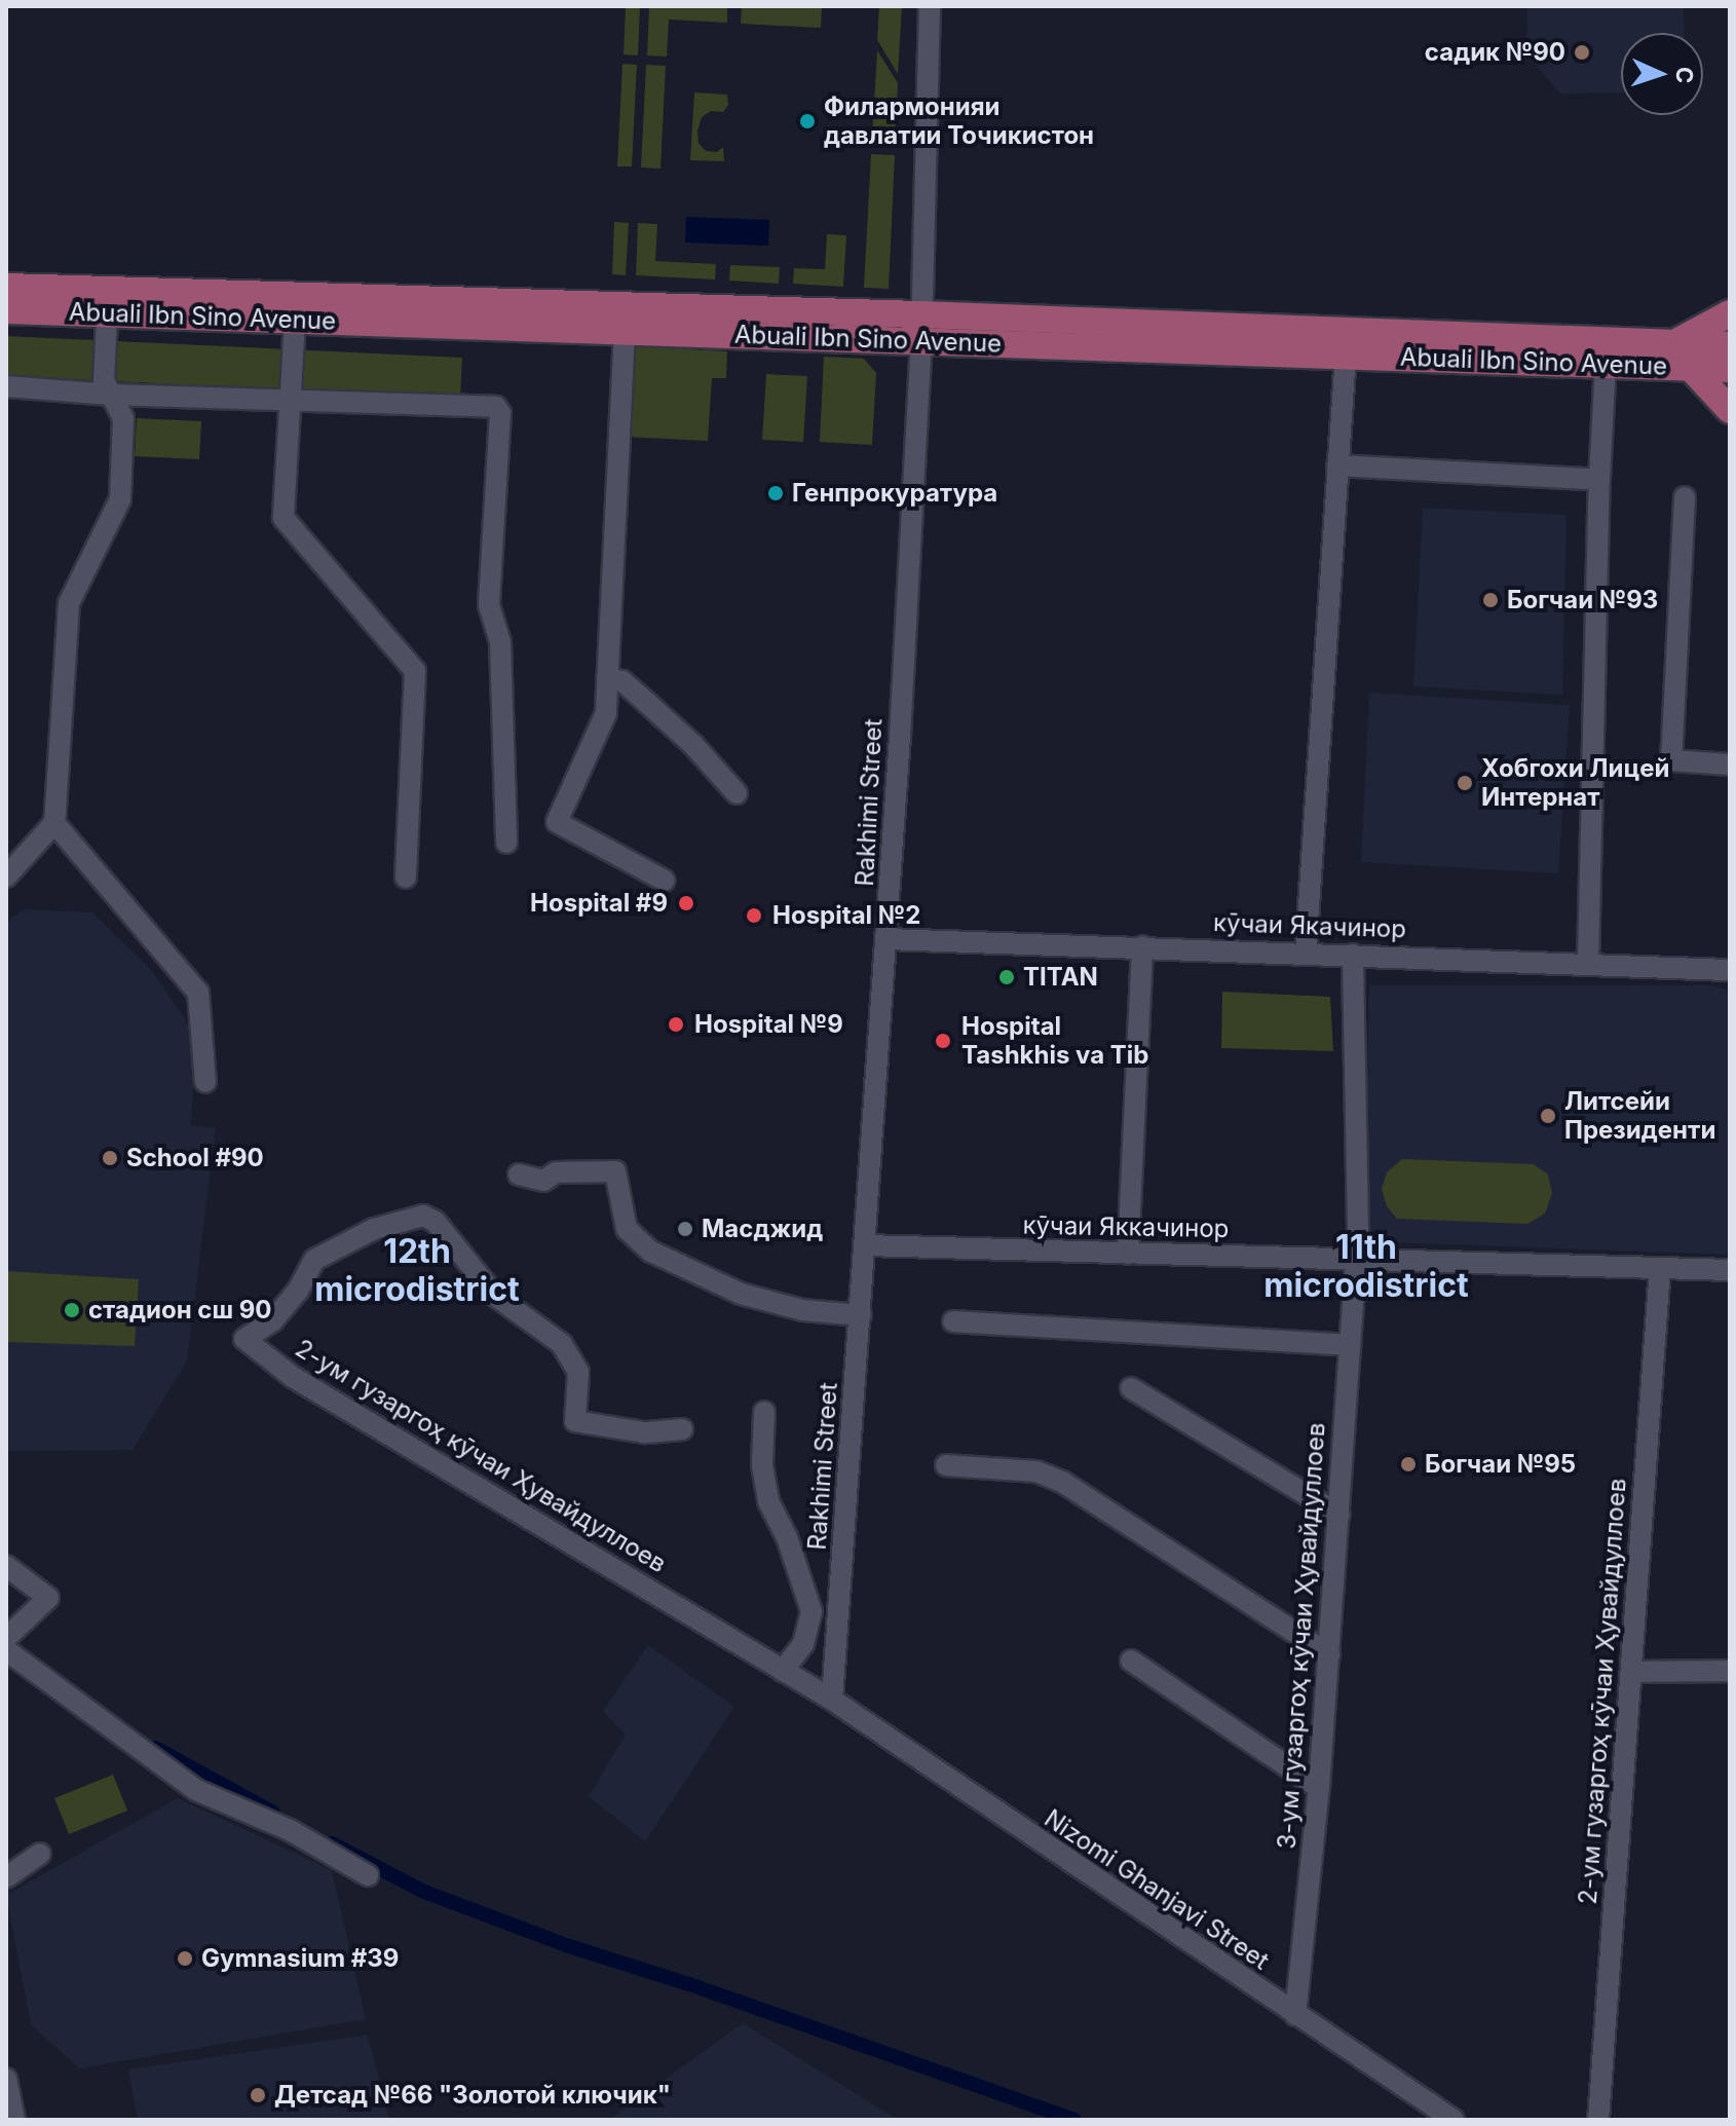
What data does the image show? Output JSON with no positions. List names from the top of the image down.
{
  "streets": {
    "main road": ["Abuali Ibn Sino Avenue"],
    "street": [
      "Rakhimi Street",
      "кӯчаи Якачинор",
      "кӯчаи Яккачинор",
      "2-ум гузаргоҳ кӯчаи Ҳувайдуллоев",
      "3-ум гузаргоҳ кӯчаи Ҳувайдуллоев",
      "Nizomi Ghanjavi Street"
    ]
  },
  "crossings": [
    ["Abuali Ibn Sino Avenue", "Rakhimi Street"],
    ["Rakhimi Street", "кӯчаи Якачинор"],
    ["Rakhimi Street", "кӯчаи Яккачинор"],
    ["Rakhimi Street", "2-ум гузаргоҳ кӯчаи Ҳувайдуллоев"],
    ["Rakhimi Street", "Nizomi Ghanjavi Street"],
    ["кӯчаи Якачинор", "3-ум гузаргоҳ кӯчаи Ҳувайдуллоев"],
    ["кӯчаи Яккачинор", "2-ум гузаргоҳ кӯчаи Ҳувайдуллоев"],
    ["кӯчаи Яккачинор", "3-ум гузаргоҳ кӯчаи Ҳувайдуллоев"],
    ["2-ум гузаргоҳ кӯчаи Ҳувайдуллоев", "Nizomi Ghanjavi Street"],
    ["3-ум гузаргоҳ кӯчаи Ҳувайдуллоев", "Nizomi Ghanjavi Street"]
  ],
  "districts": ["11th microdistrict", "12th microdistrict"],
  "places": [
    "садик №90",
    "Филармонияи давлатии Точикистон",
    "Генпрокуратура",
    "Богчаи №93",
    "Хобгохи Лицей Интернат",
    "Hospital #9",
    "Hospital №2",
    "TITAN",
    "Hospital №9",
    "Hospital Tashkhis va Tib",
    "Литсейи Президенти",
    "School #90",
    "Масджид",
    "стадион сш 90",
    "Богчаи №95",
    "Gymnasium #39",
    "Детсад №66 \"Золотой ключик\""
  ],
  "north": "right"
}
